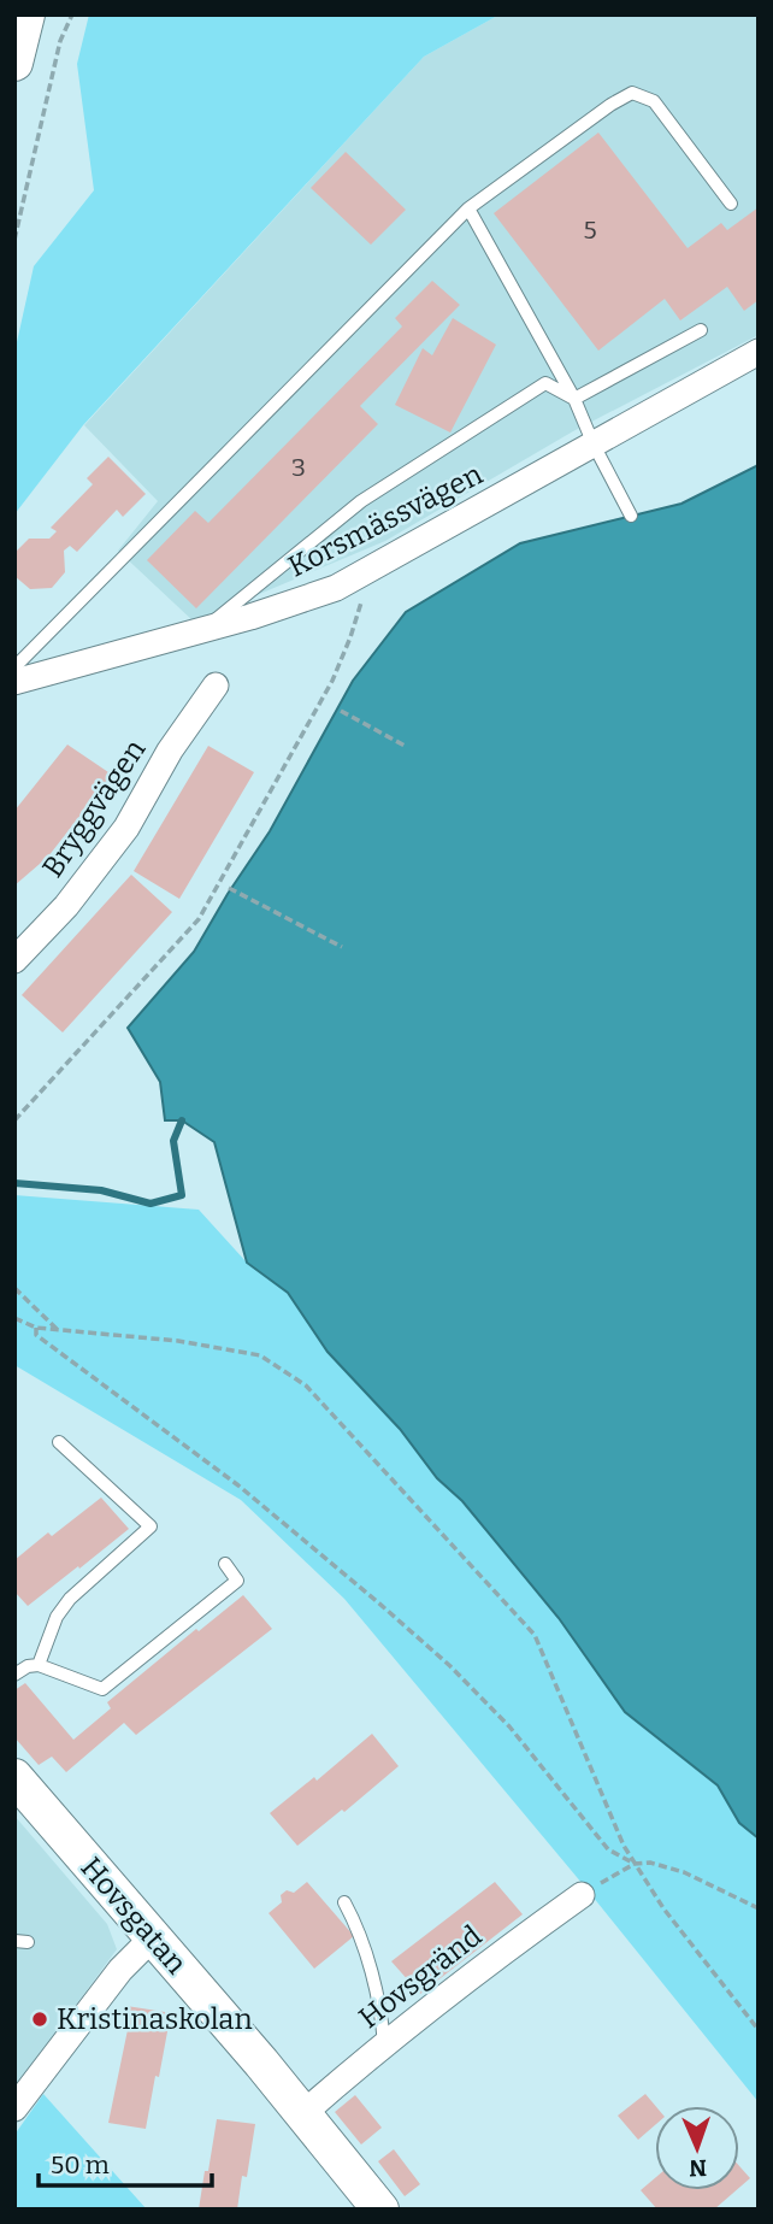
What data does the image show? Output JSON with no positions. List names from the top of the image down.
{
  "streets": {
    "main road": ["Hovsgatan"],
    "street": ["Korsmässvägen", "Bryggvägen", "Hovsgränd"]
  },
  "crossings": [
    ["Hovsgatan", "Hovsgränd"]
  ],
  "places": ["Kristinaskolan"],
  "house_numbers": ["5", "3"],
  "scale_bar": "50 m",
  "north": "bottom"
}
